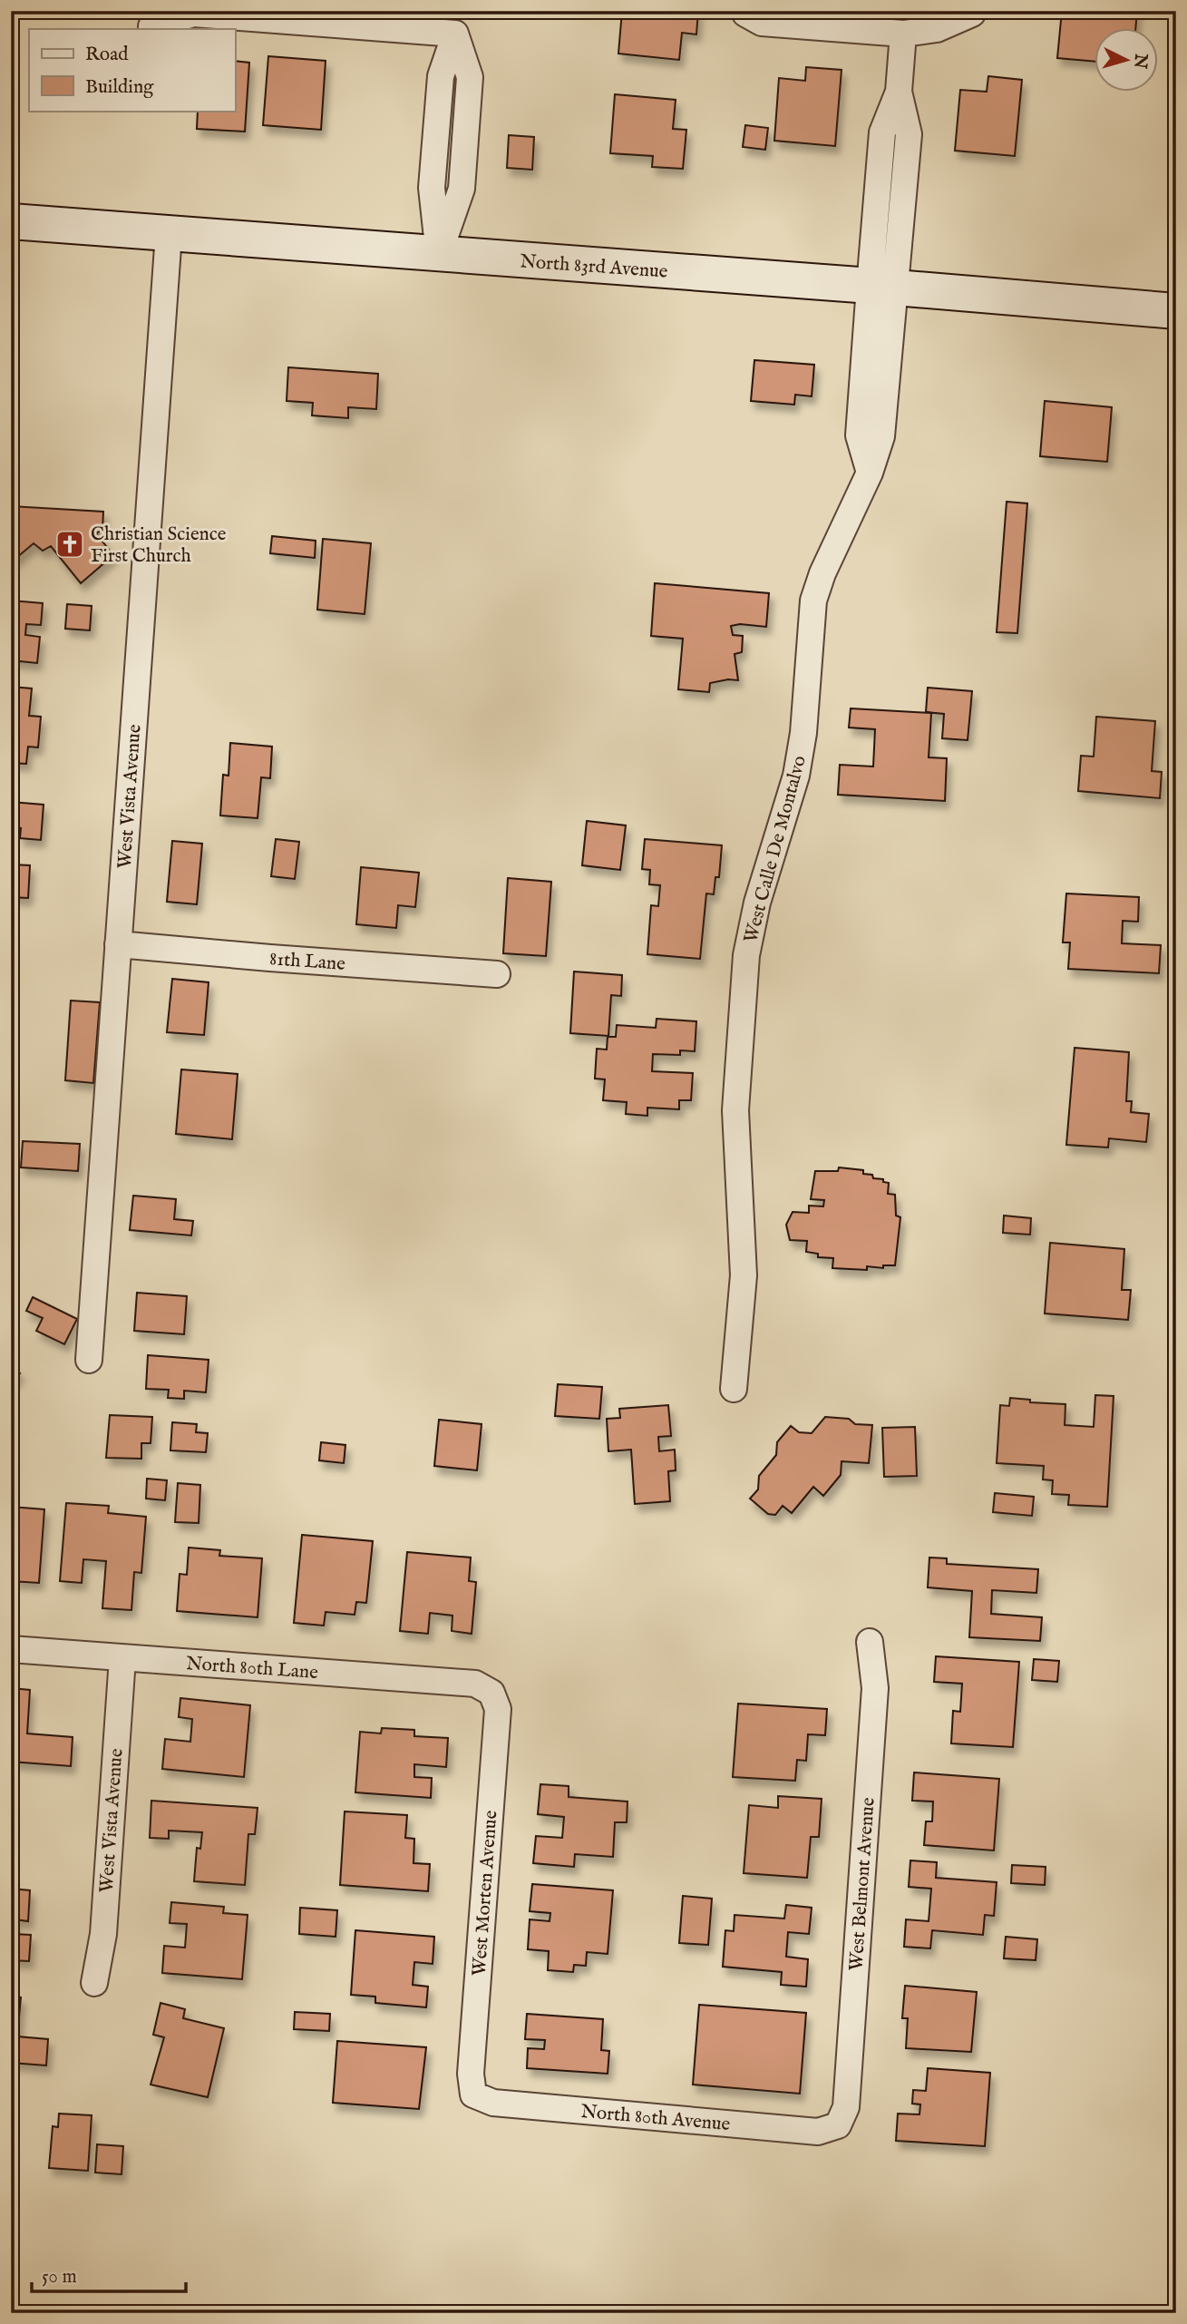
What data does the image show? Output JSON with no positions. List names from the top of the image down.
{
  "streets": {
    "main road": ["North 83rd Avenue"],
    "street": [
      "West Vista Avenue",
      "West Calle De Montalvo",
      "81th Lane",
      "North 80th Lane",
      "West Belmont Avenue",
      "West Morten Avenue",
      "North 80th Avenue"
    ]
  },
  "crossings": [
    ["North 83rd Avenue", "West Vista Avenue"],
    ["North 83rd Avenue", "West Calle De Montalvo"],
    ["West Vista Avenue", "81th Lane"],
    ["West Vista Avenue", "North 80th Lane"],
    ["North 80th Lane", "West Morten Avenue"],
    ["West Belmont Avenue", "North 80th Avenue"],
    ["West Morten Avenue", "North 80th Avenue"]
  ],
  "places": {
    "church": ["Christian Science First Church"]
  },
  "legend": ["Road", "Building"],
  "scale_bar": "50 m",
  "north": "right"
}
